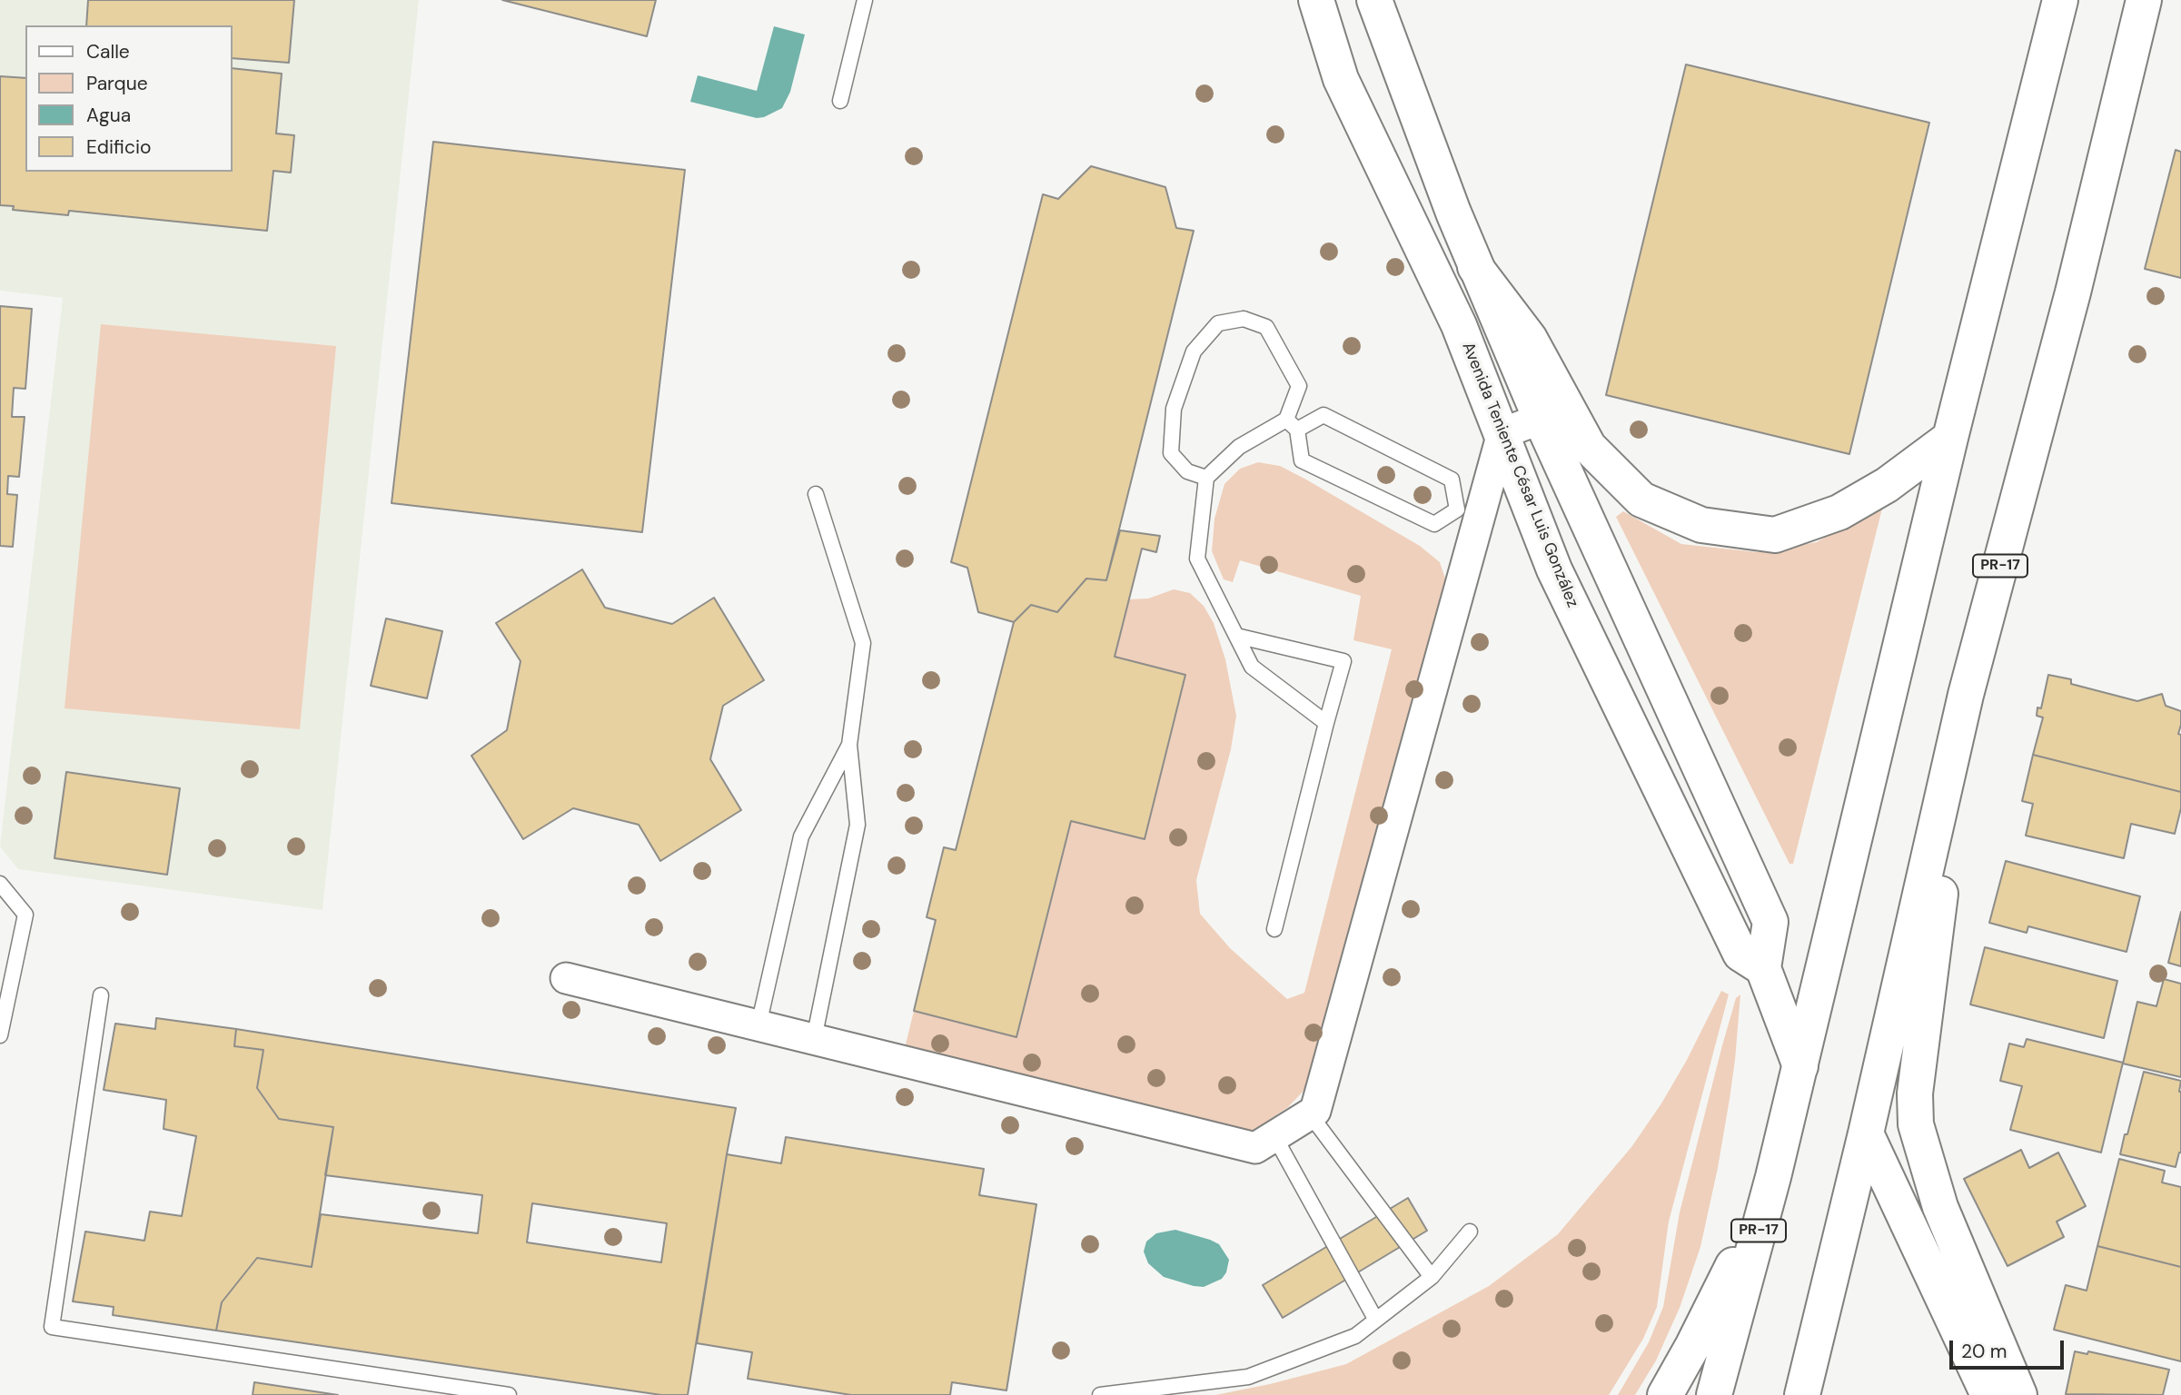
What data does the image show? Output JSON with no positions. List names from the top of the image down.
{
  "streets": {
    "main road": ["Avenida Teniente César Luis González", "PR-17"]
  },
  "legend": [
    "Calle",
    "Parque",
    "Agua",
    "Edificio"
  ],
  "scale_bar": "20 m"
}
